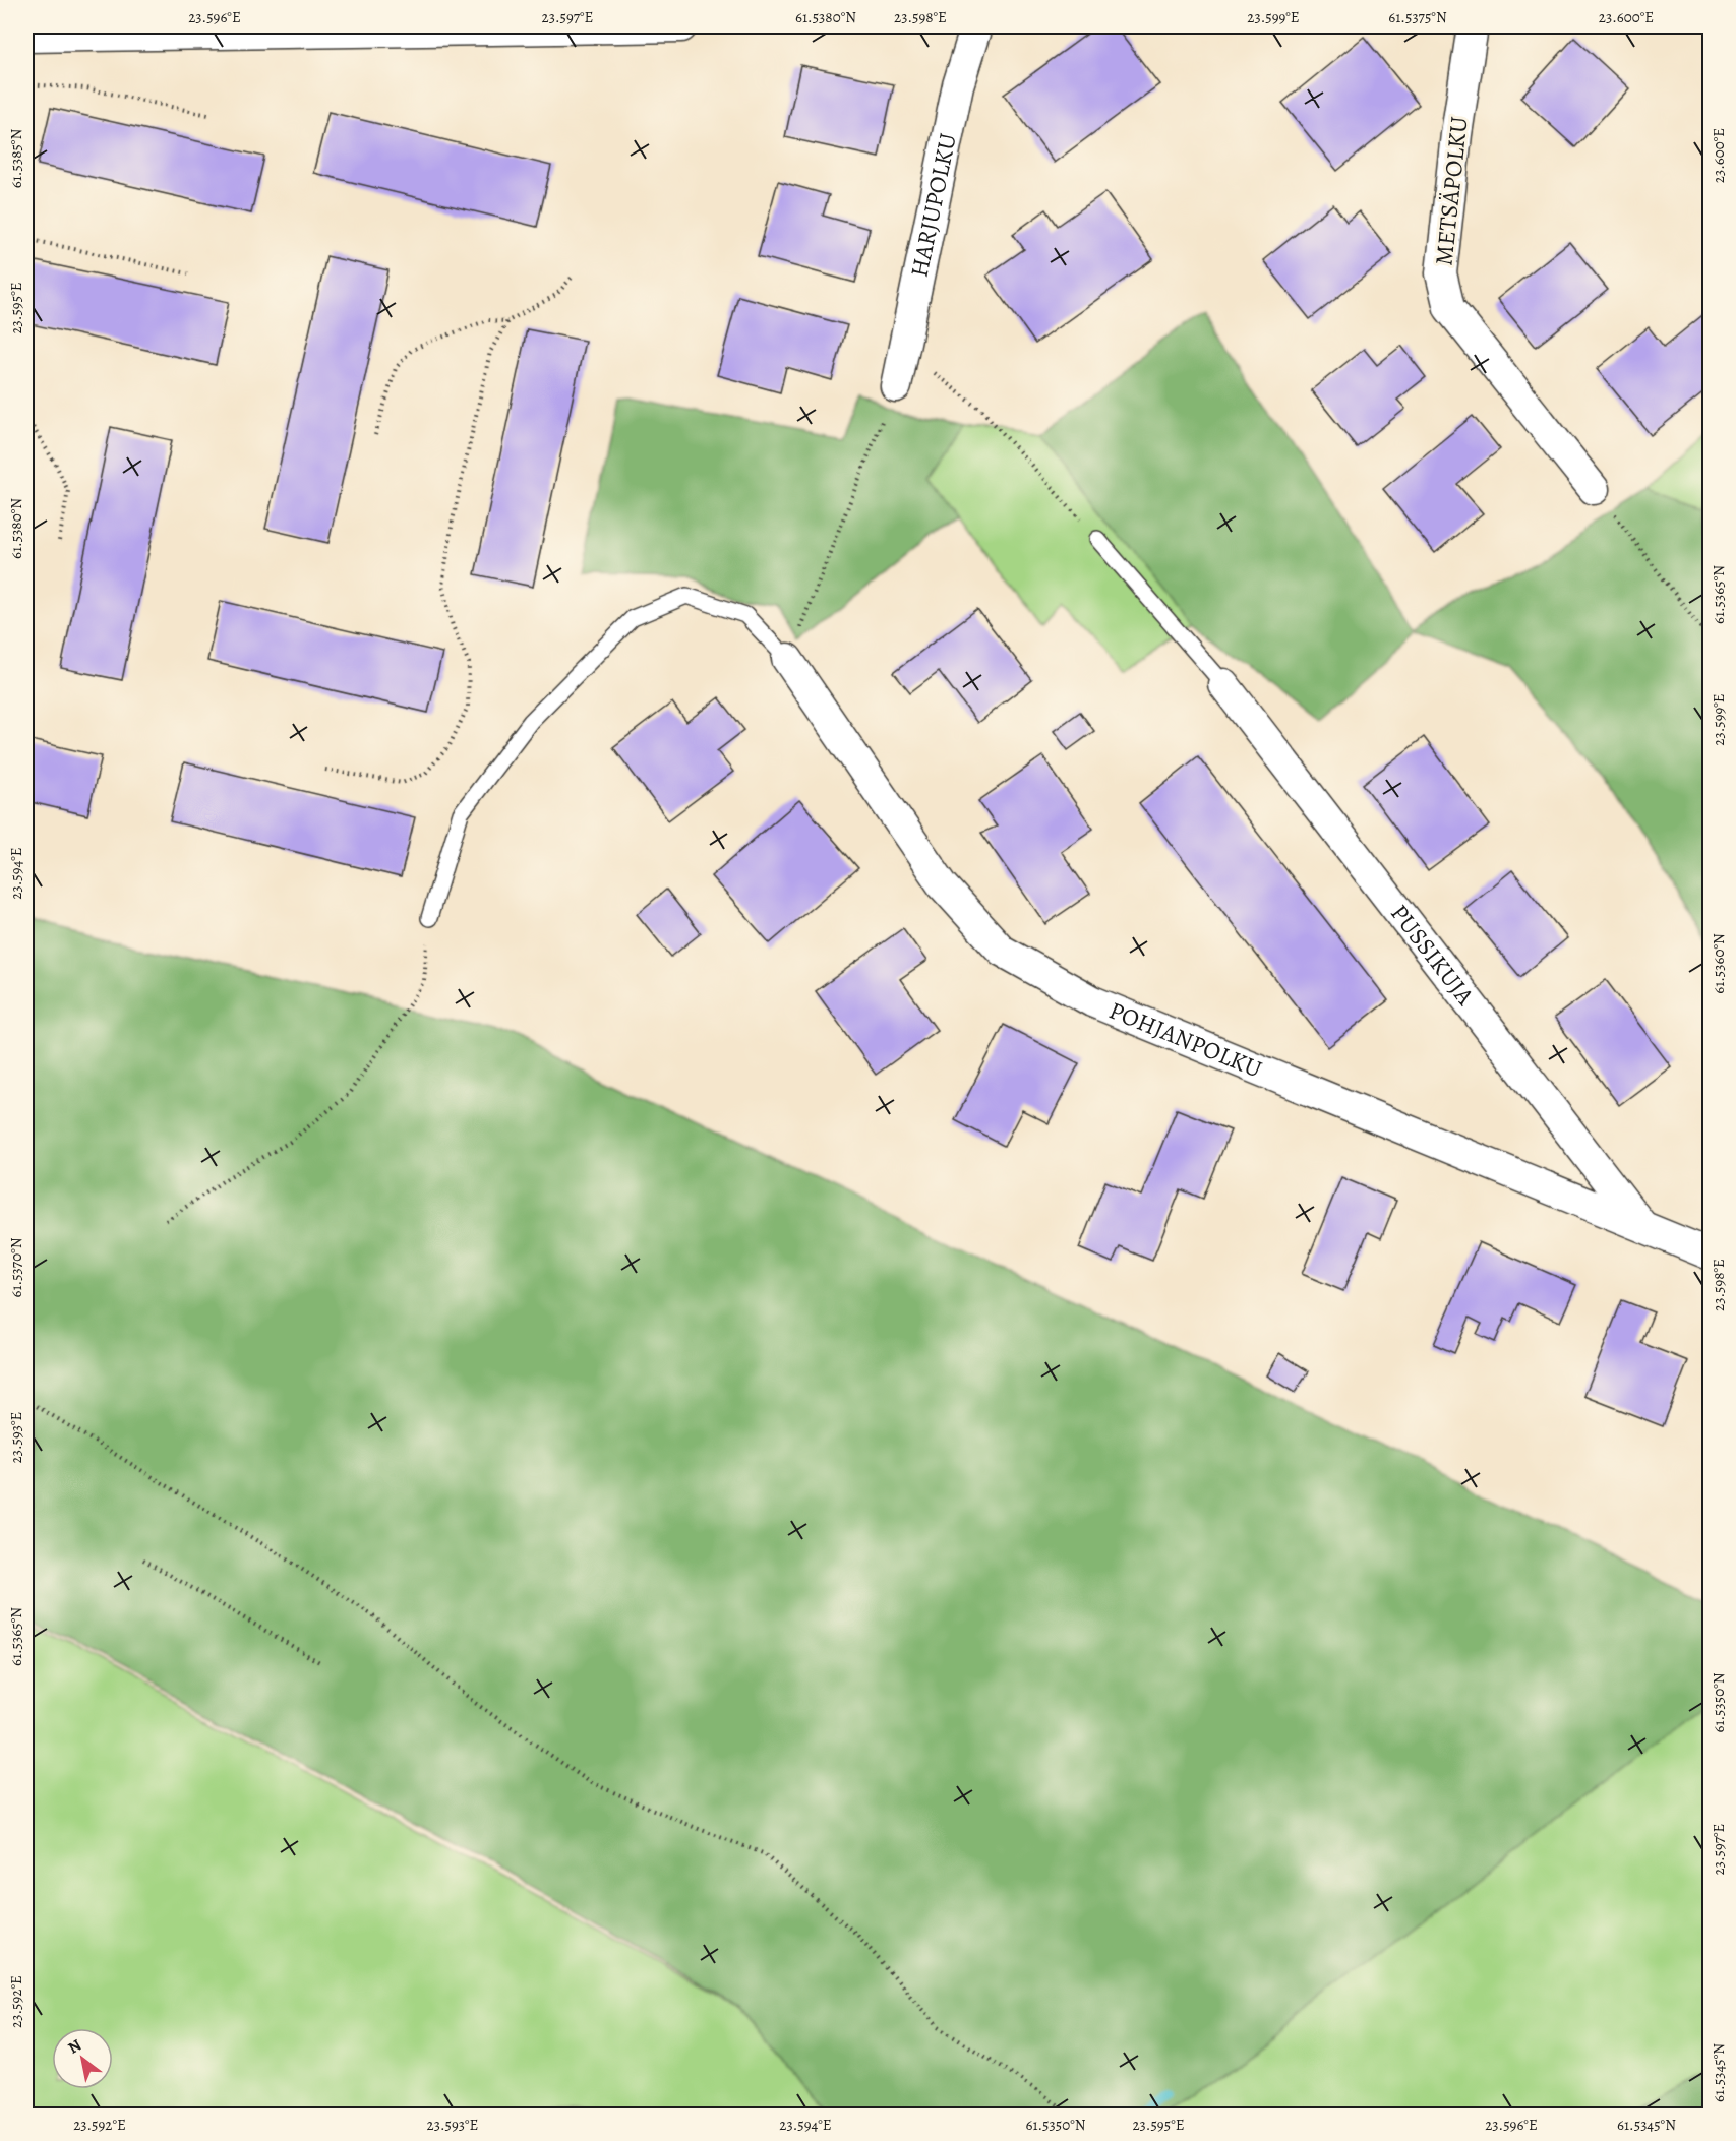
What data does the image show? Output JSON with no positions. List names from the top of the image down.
{
  "streets": {
    "street": [
      "METSÄPOLKU",
      "HARJUPOLKU",
      "PUSSIKUJA",
      "POHJANPOLKU"
    ]
  },
  "crossings": [
    ["PUSSIKUJA", "POHJANPOLKU"]
  ],
  "north": "top left",
  "coordinates": [
    "23.596°E",
    "23.597°E",
    "61.5380°N",
    "23.598°E",
    "23.599°E",
    "61.5375°N",
    "23.600°E",
    "61.5385°N",
    "23.595°E",
    "61.5365°N",
    "23.594°E",
    "61.5360°N",
    "61.5370°N",
    "23.593°E",
    "61.5350°N",
    "23.592°E",
    "61.5345°N"
  ]
}
